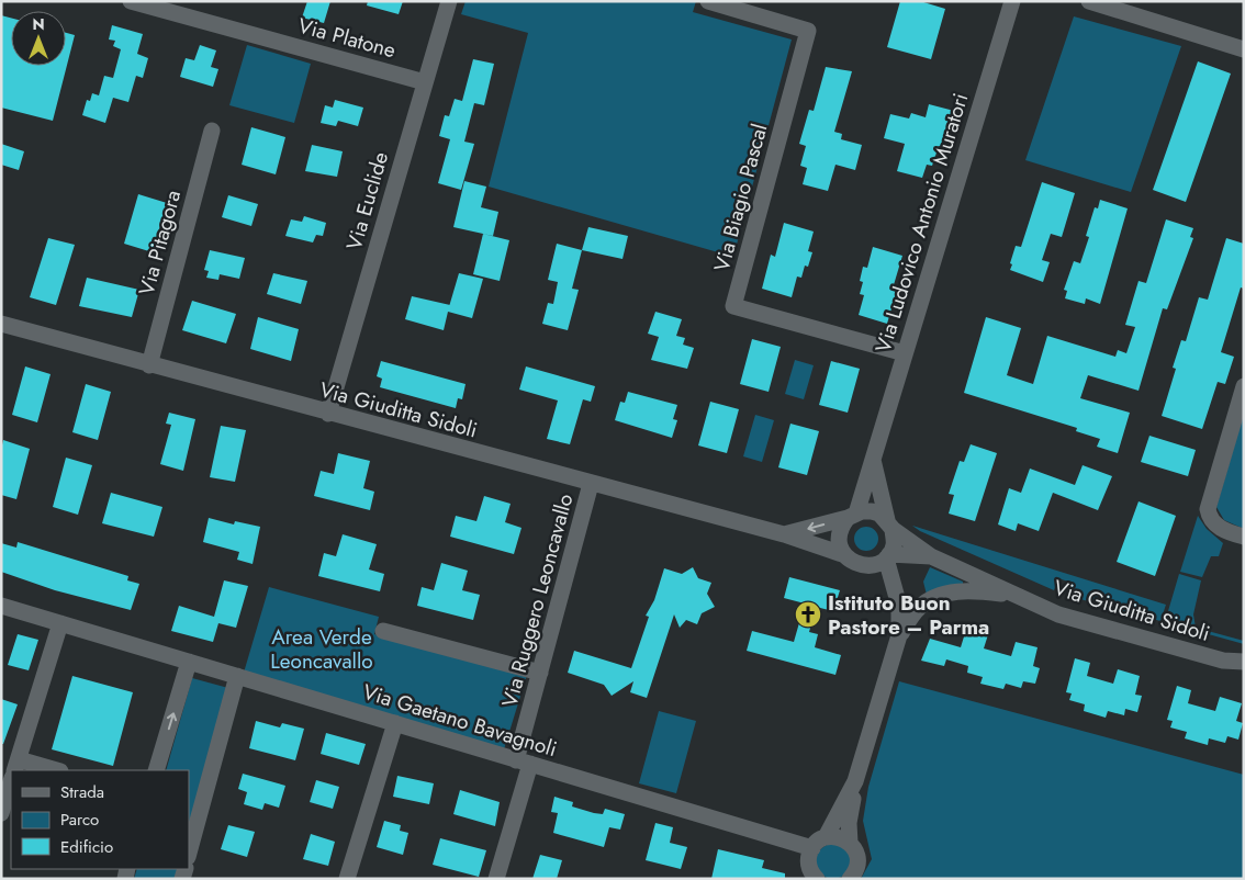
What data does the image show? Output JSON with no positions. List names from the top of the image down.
{
  "streets": {
    "street": [
      "Via Platone",
      "Via Biagio Pascal",
      "Via Euclide",
      "Via Ludovico Antonio Muratori",
      "Via Pitagora",
      "Via Giuditta Sidoli",
      "Via Ruggero Leoncavallo",
      "Via Gaetano Bavagnoli"
    ]
  },
  "crossings": [
    ["Via Platone", "Via Euclide"],
    ["Via Biagio Pascal", "Via Ludovico Antonio Muratori"],
    ["Via Euclide", "Via Giuditta Sidoli"],
    ["Via Ludovico Antonio Muratori", "Via Giuditta Sidoli"],
    ["Via Pitagora", "Via Giuditta Sidoli"],
    ["Via Giuditta Sidoli", "Via Ruggero Leoncavallo"],
    ["Via Ruggero Leoncavallo", "Via Gaetano Bavagnoli"]
  ],
  "parks": ["Area Verde Leoncavallo"],
  "places": {
    "church": ["Istituto Buon Pastore – Parma"]
  },
  "legend": ["Strada", "Parco", "Edificio"],
  "north": "top"
}
